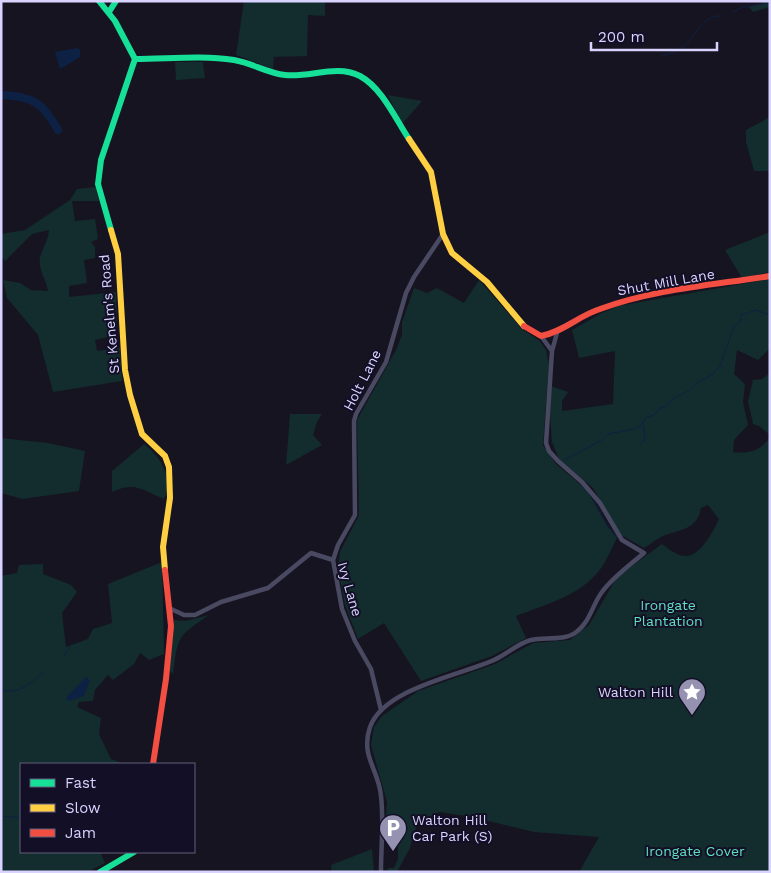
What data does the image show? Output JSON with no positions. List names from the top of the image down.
{
  "streets": {
    "street": [
      "Shut Mill Lane",
      "St Kenelm's Road",
      "Holt Lane",
      "Ivy Lane"
    ]
  },
  "crossings": [
    ["St Kenelm's Road", "Ivy Lane"],
    ["Holt Lane", "Ivy Lane"]
  ],
  "parks": ["Irongate Plantation", "Irongate Cover"],
  "places": {
    "place": ["Walton Hill"],
    "parking": ["Walton Hill Car Park (S)"]
  },
  "legend": ["Fast", "Slow", "Jam"],
  "scale_bar": "200 m"
}
